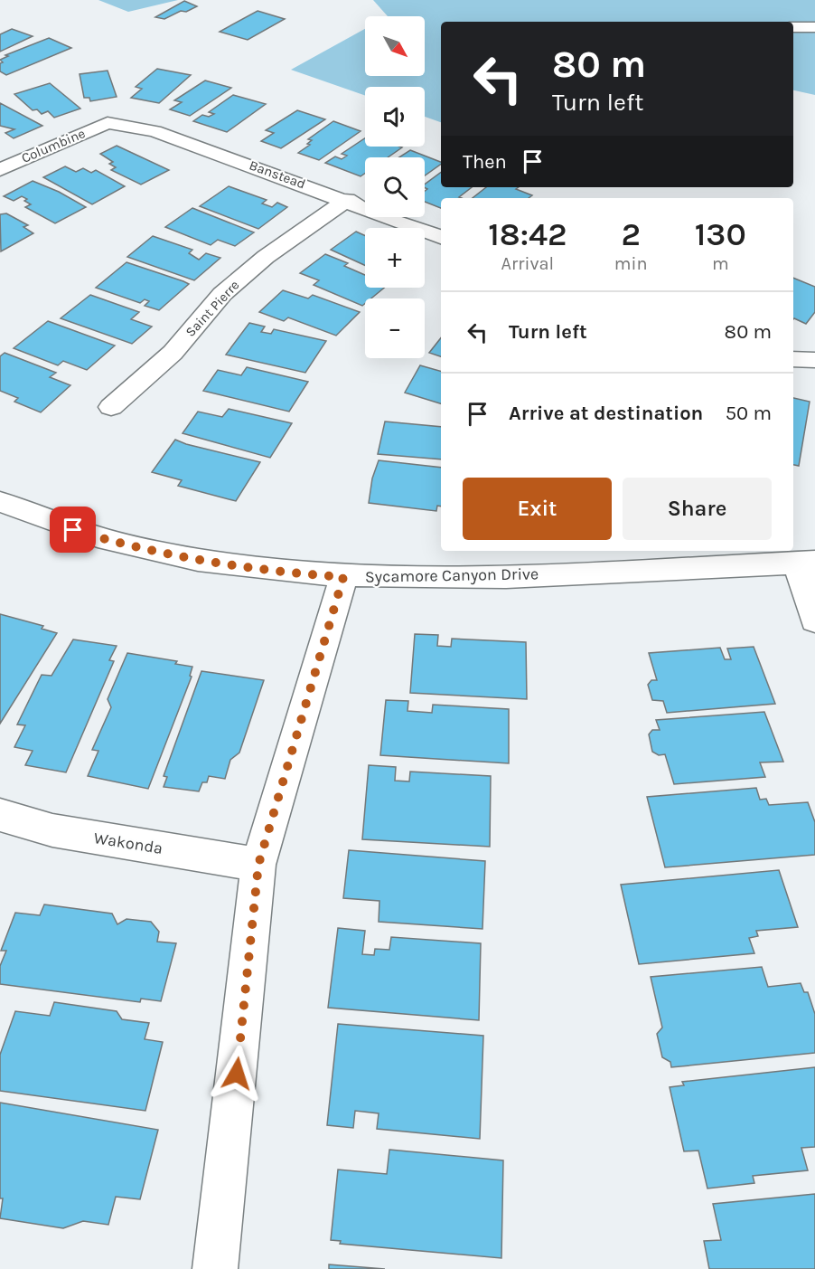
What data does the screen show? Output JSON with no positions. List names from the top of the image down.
{
  "streets": {
    "street": [
      "Columbine",
      "Banstead",
      "Saint Pierre",
      "Sycamore Canyon Drive",
      "Wakonda"
    ]
  },
  "crossings": [
    ["Columbine", "Banstead"],
    ["Banstead", "Saint Pierre"]
  ],
  "north": "bottom right",
  "page": {
    "map_buttons": ["+", "−"],
    "turn": ["80 m", "Turn left"],
    "then": "Then",
    "eta": [
      "18:42",
      "Arrival",
      "2",
      "min",
      "130",
      "m"
    ],
    "list": [
      {
        "name": "Turn left",
        "value": "80 m"
      },
      {
        "name": "Arrive at destination",
        "value": "50 m"
      }
    ],
    "buttons": ["Exit", "Share"]
  }
}
